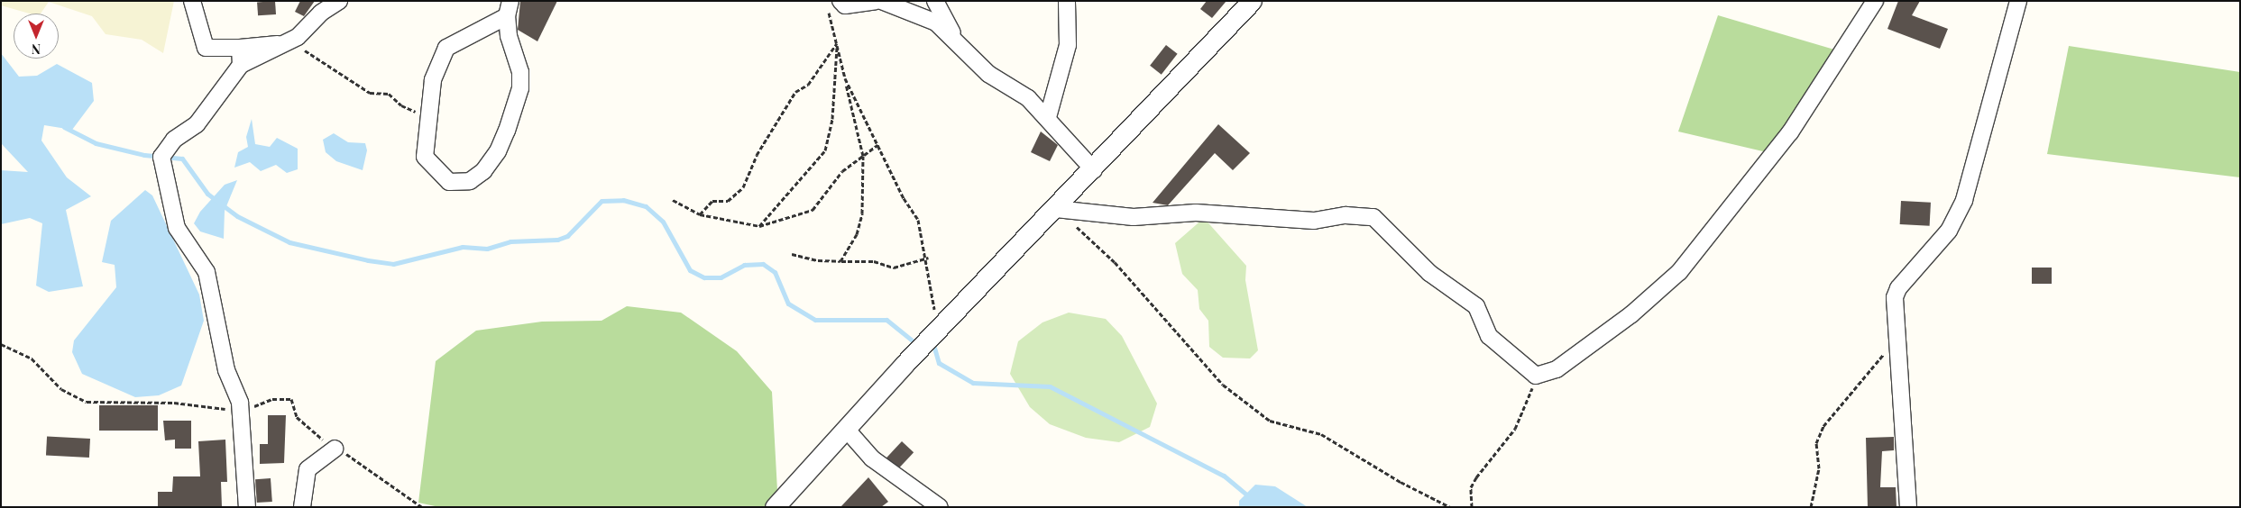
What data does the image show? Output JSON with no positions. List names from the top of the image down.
{
  "north": "bottom"
}
